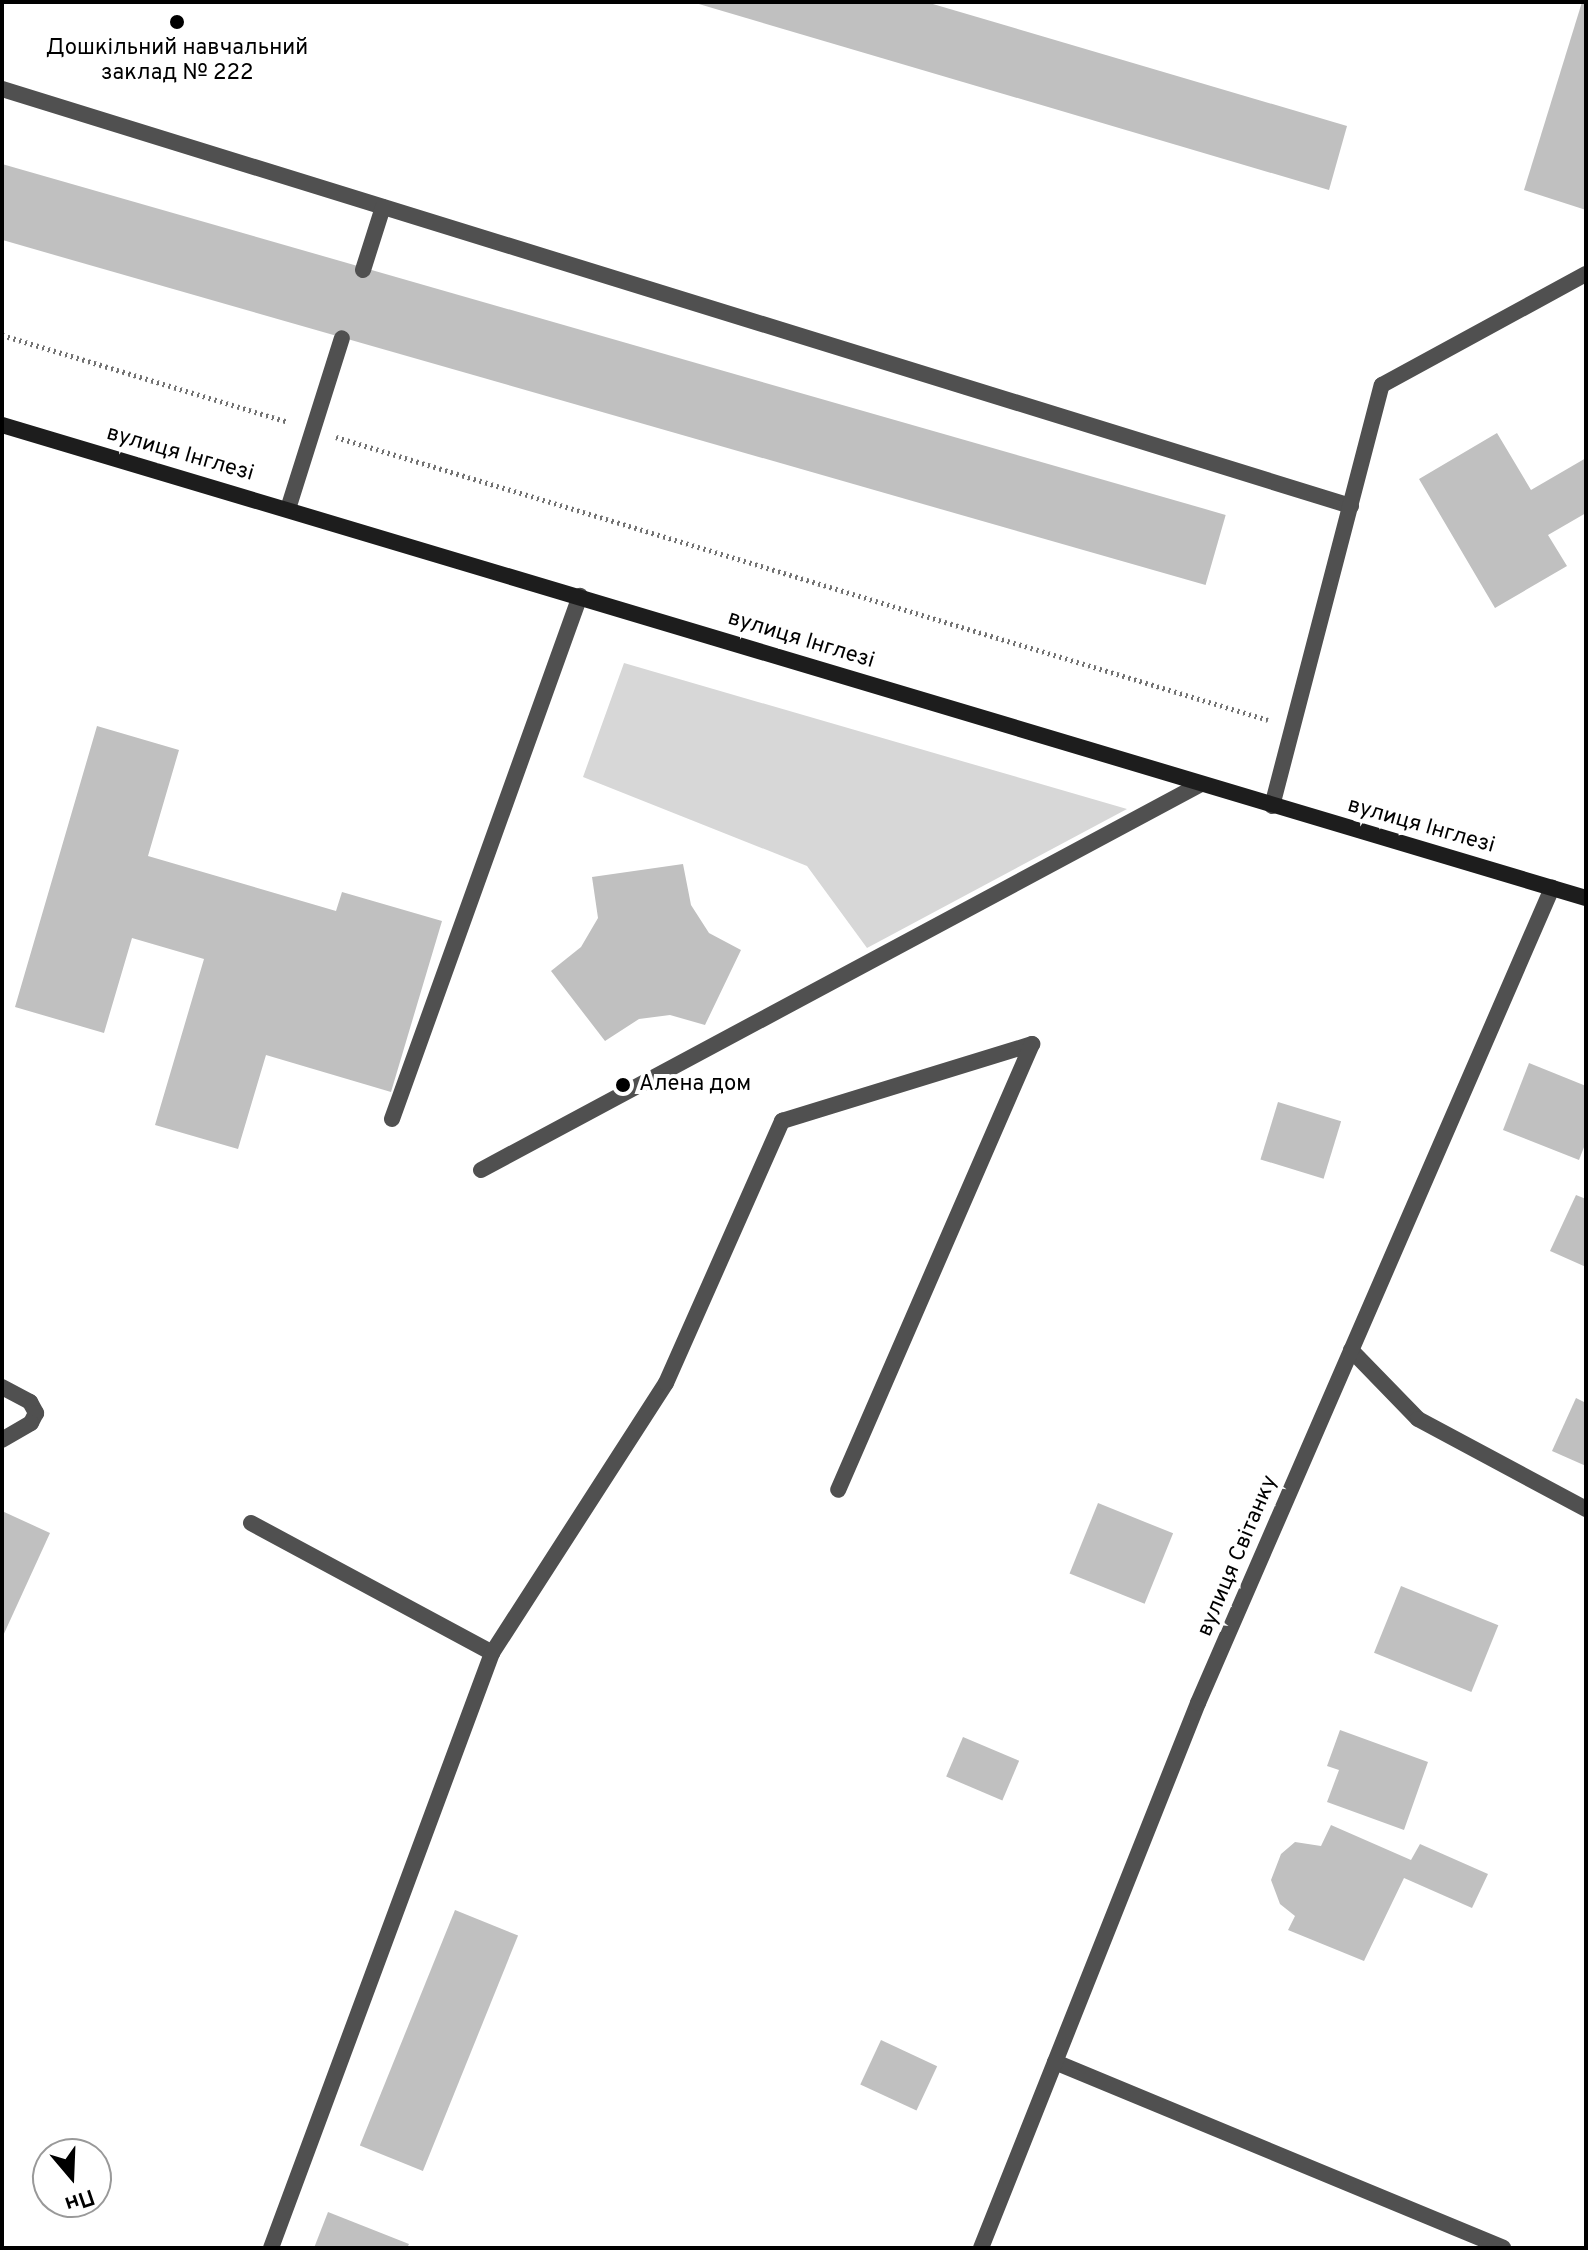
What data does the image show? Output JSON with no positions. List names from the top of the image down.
{
  "streets": {
    "main road": ["вулиця Інглезі"],
    "street": ["вулиця Світанку"]
  },
  "crossings": [
    ["вулиця Інглезі", "вулиця Світанку"]
  ],
  "places": ["Дошкільний навчальний заклад № 222", "Алена дом"],
  "north": "bottom"
}
